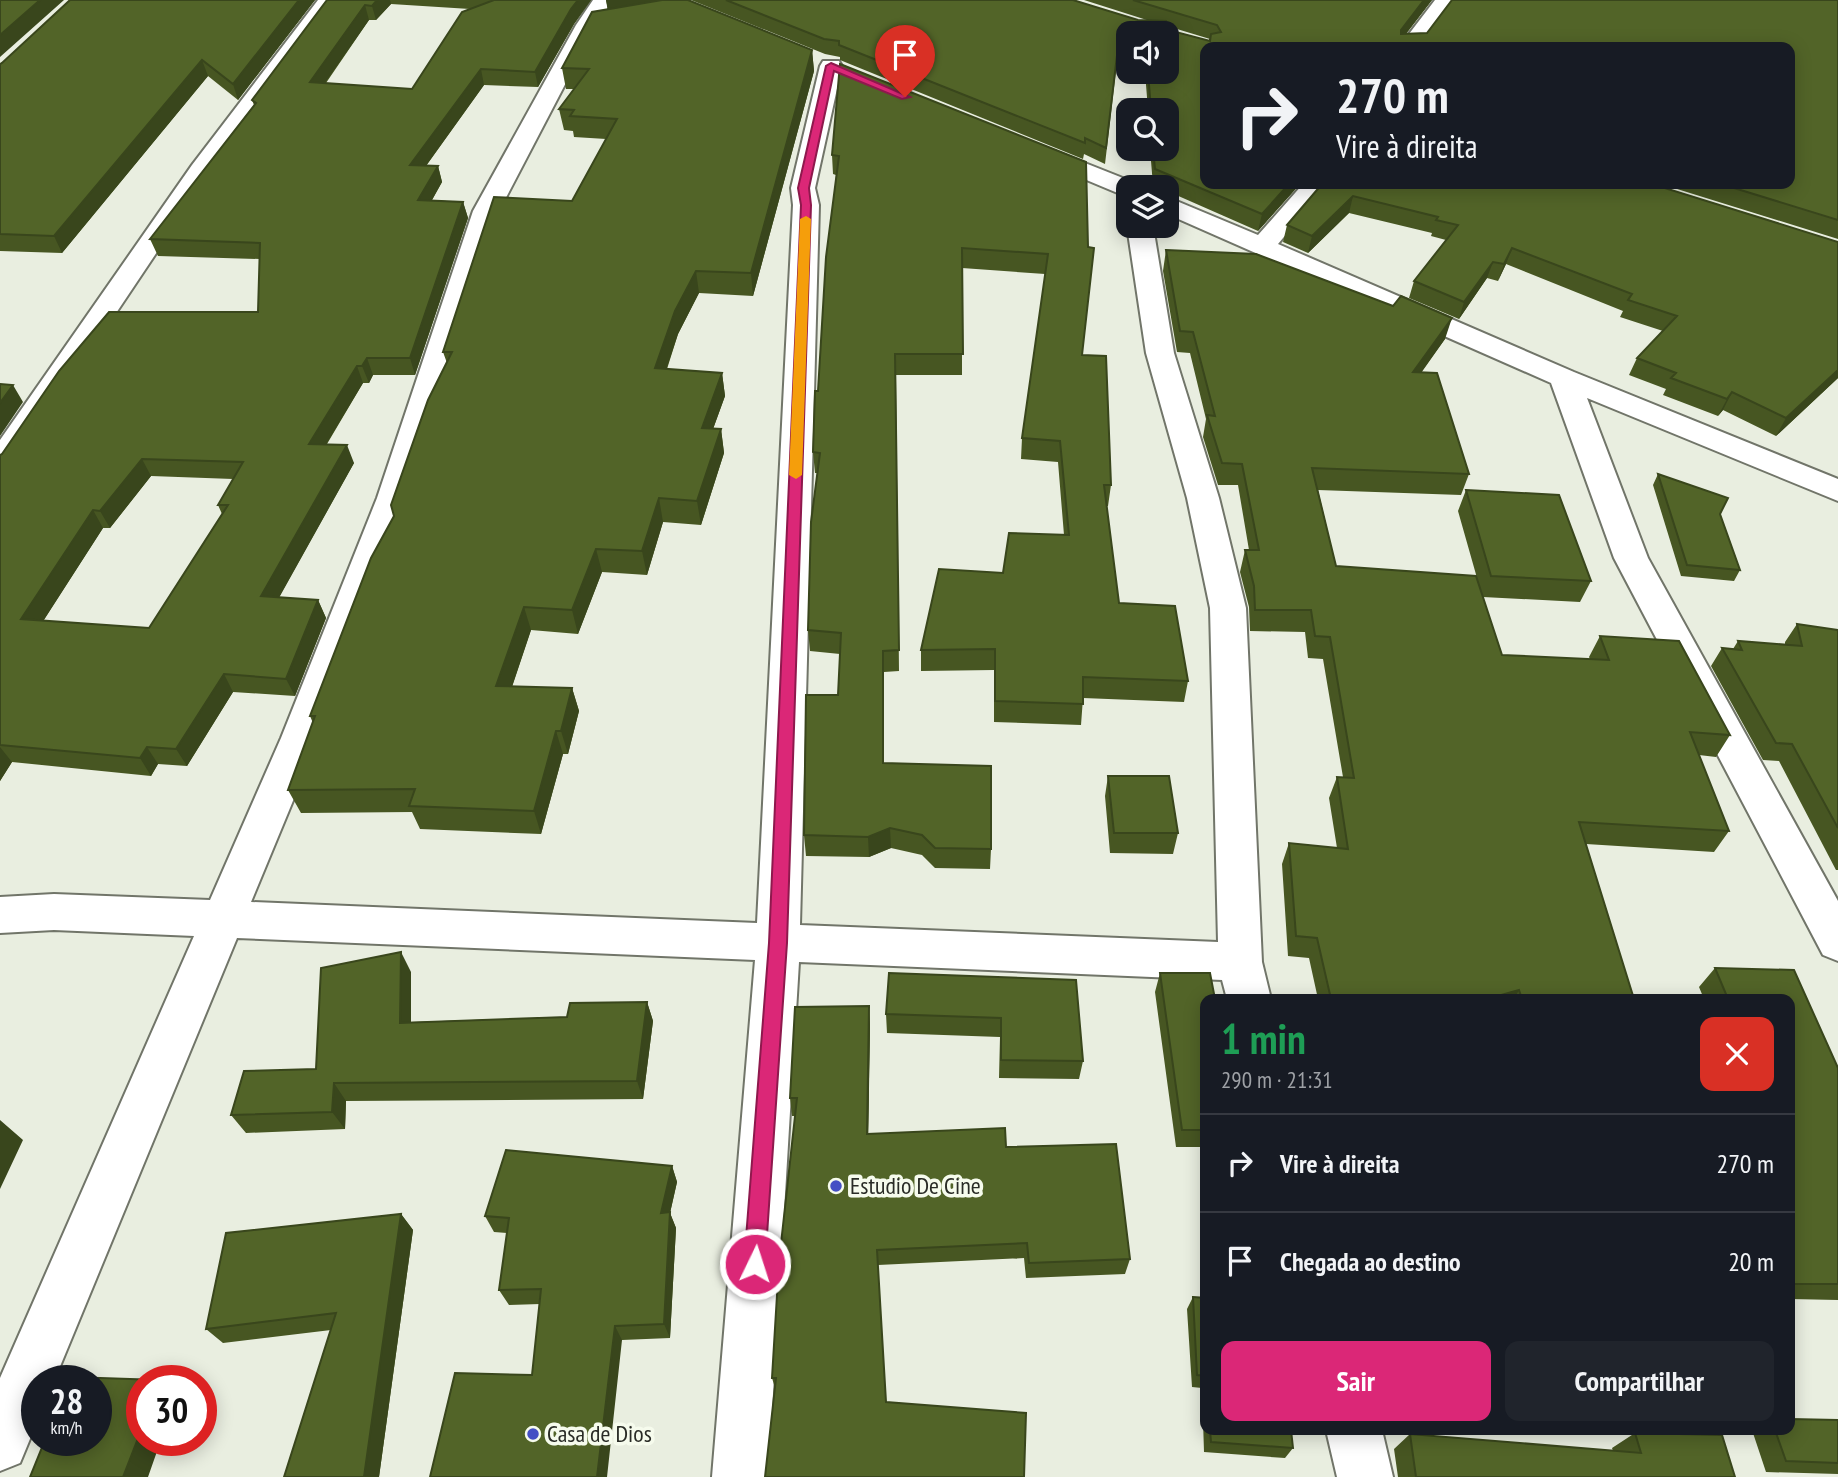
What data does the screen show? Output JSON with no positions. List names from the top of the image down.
{
  "places": ["Estudio De Cine", "Casa de Dios"],
  "page": {
    "turn": ["270 m", "Vire à direita"],
    "heading": ["1 min", "290 m · 21:31"],
    "list": [
      {
        "name": "Vire à direita",
        "value": "270 m"
      },
      {
        "name": "Chegada ao destino",
        "value": "20 m"
      }
    ],
    "buttons": ["Sair", "Compartilhar"],
    "speed": "28 km/h",
    "limit": "30"
  }
}
